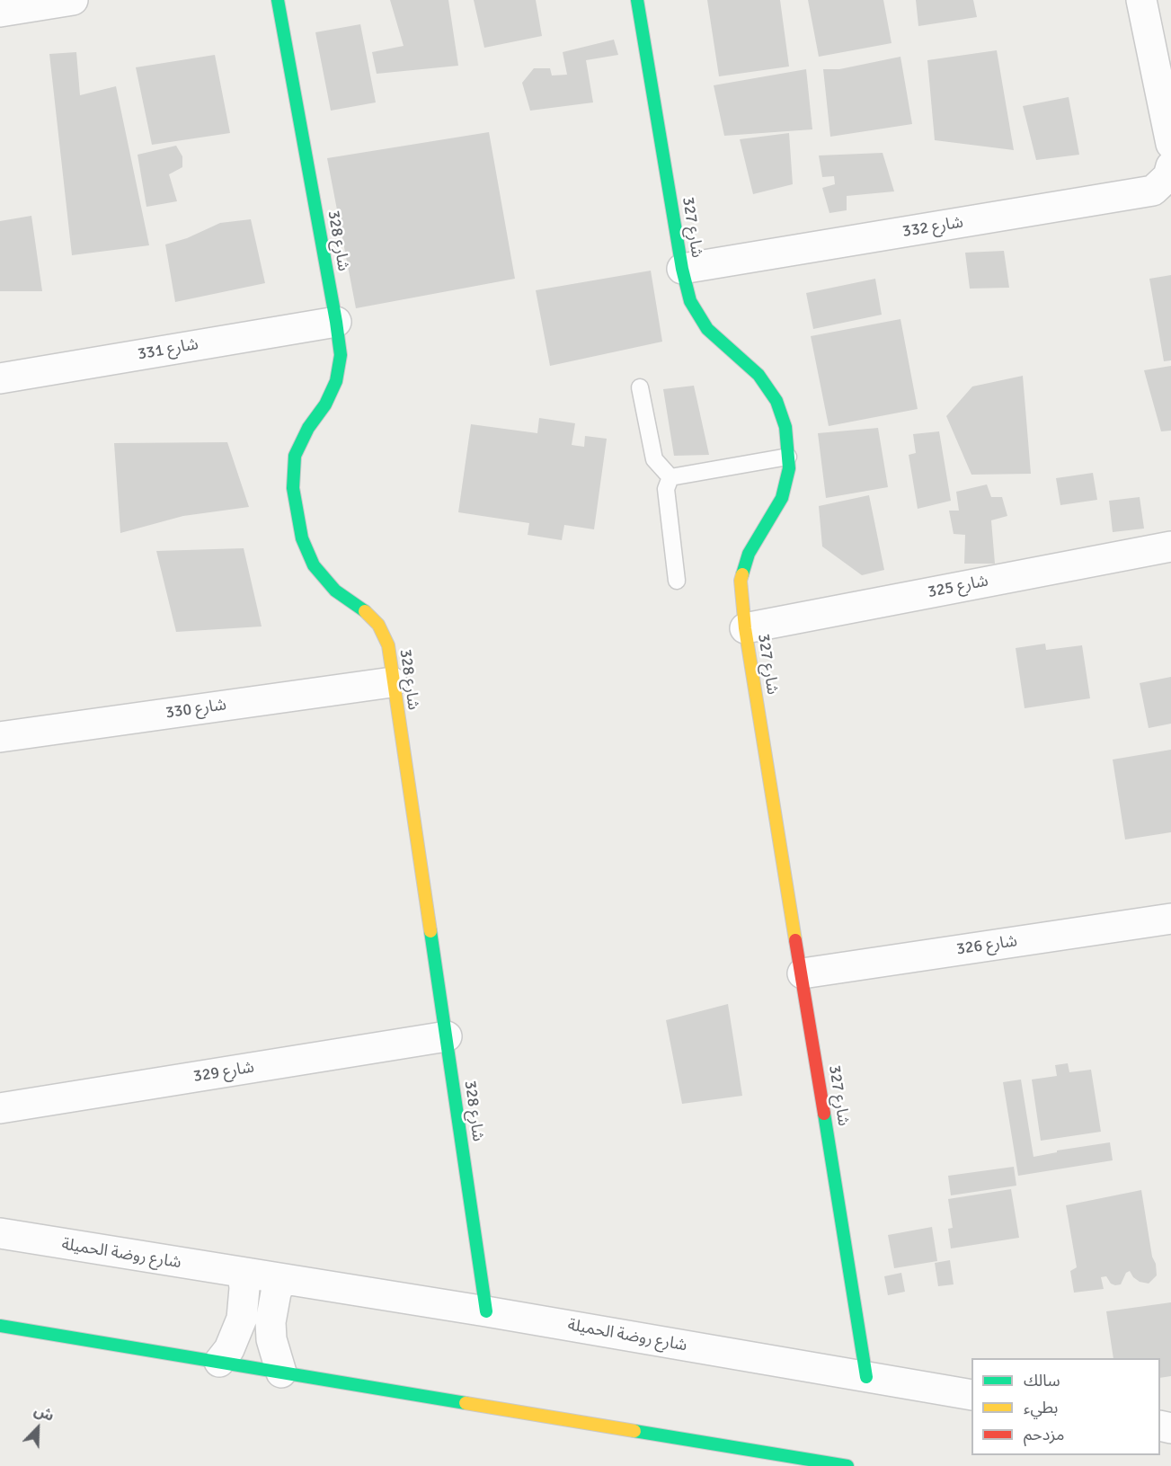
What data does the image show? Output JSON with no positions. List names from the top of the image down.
{
  "streets": {
    "street": [
      "شارع 327",
      "شارع 332",
      "شارع 328",
      "شارع 331",
      "شارع 325",
      "شارع 330",
      "شارع 326",
      "شارع 329",
      "شارع روضة الحميلة"
    ]
  },
  "crossings": [
    ["شارع 327", "شارع 332"],
    ["شارع 327", "شارع 325"],
    ["شارع 327", "شارع 326"],
    ["شارع 327", "شارع روضة الحميلة"],
    ["شارع 328", "شارع 331"],
    ["شارع 328", "شارع 330"],
    ["شارع 328", "شارع 329"],
    ["شارع 328", "شارع روضة الحميلة"]
  ],
  "legend": ["سالك", "بطيء", "مزدحم"],
  "north": "top right"
}
